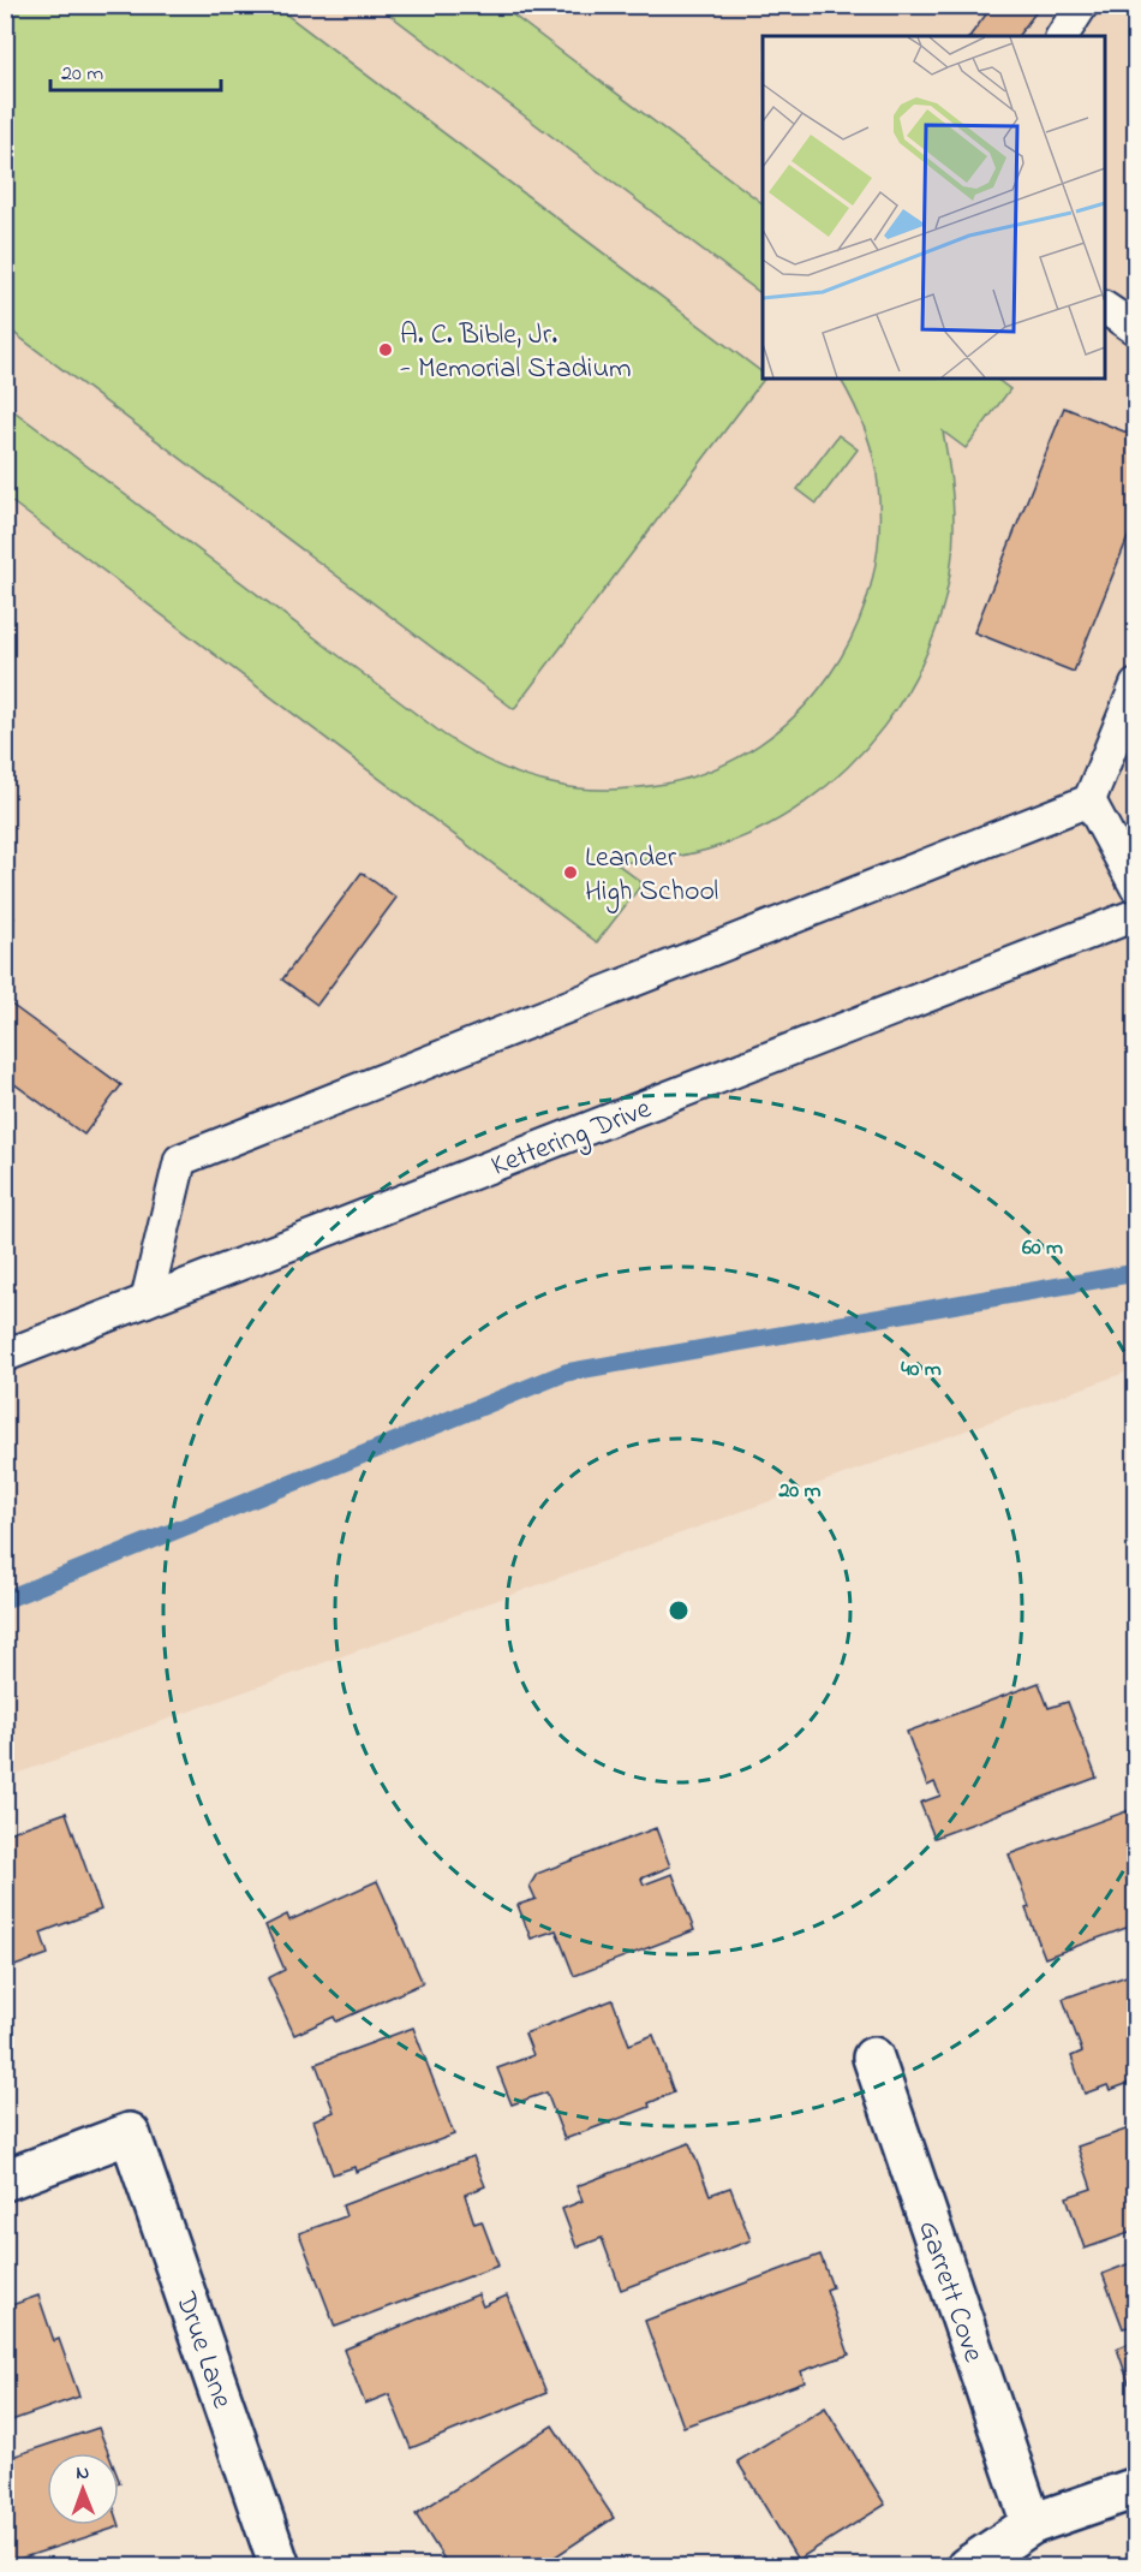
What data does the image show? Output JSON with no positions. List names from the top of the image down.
{
  "streets": {
    "street": ["Garrett Cove", "Drue Lane"],
    "lane": ["Kettering Drive"]
  },
  "places": ["A. C. Bible, Jr. - Memorial Stadium", "Leander High School"],
  "scale_bar": "20 m",
  "north": "top",
  "rings": ["60 m", "40 m", "20 m"]
}
